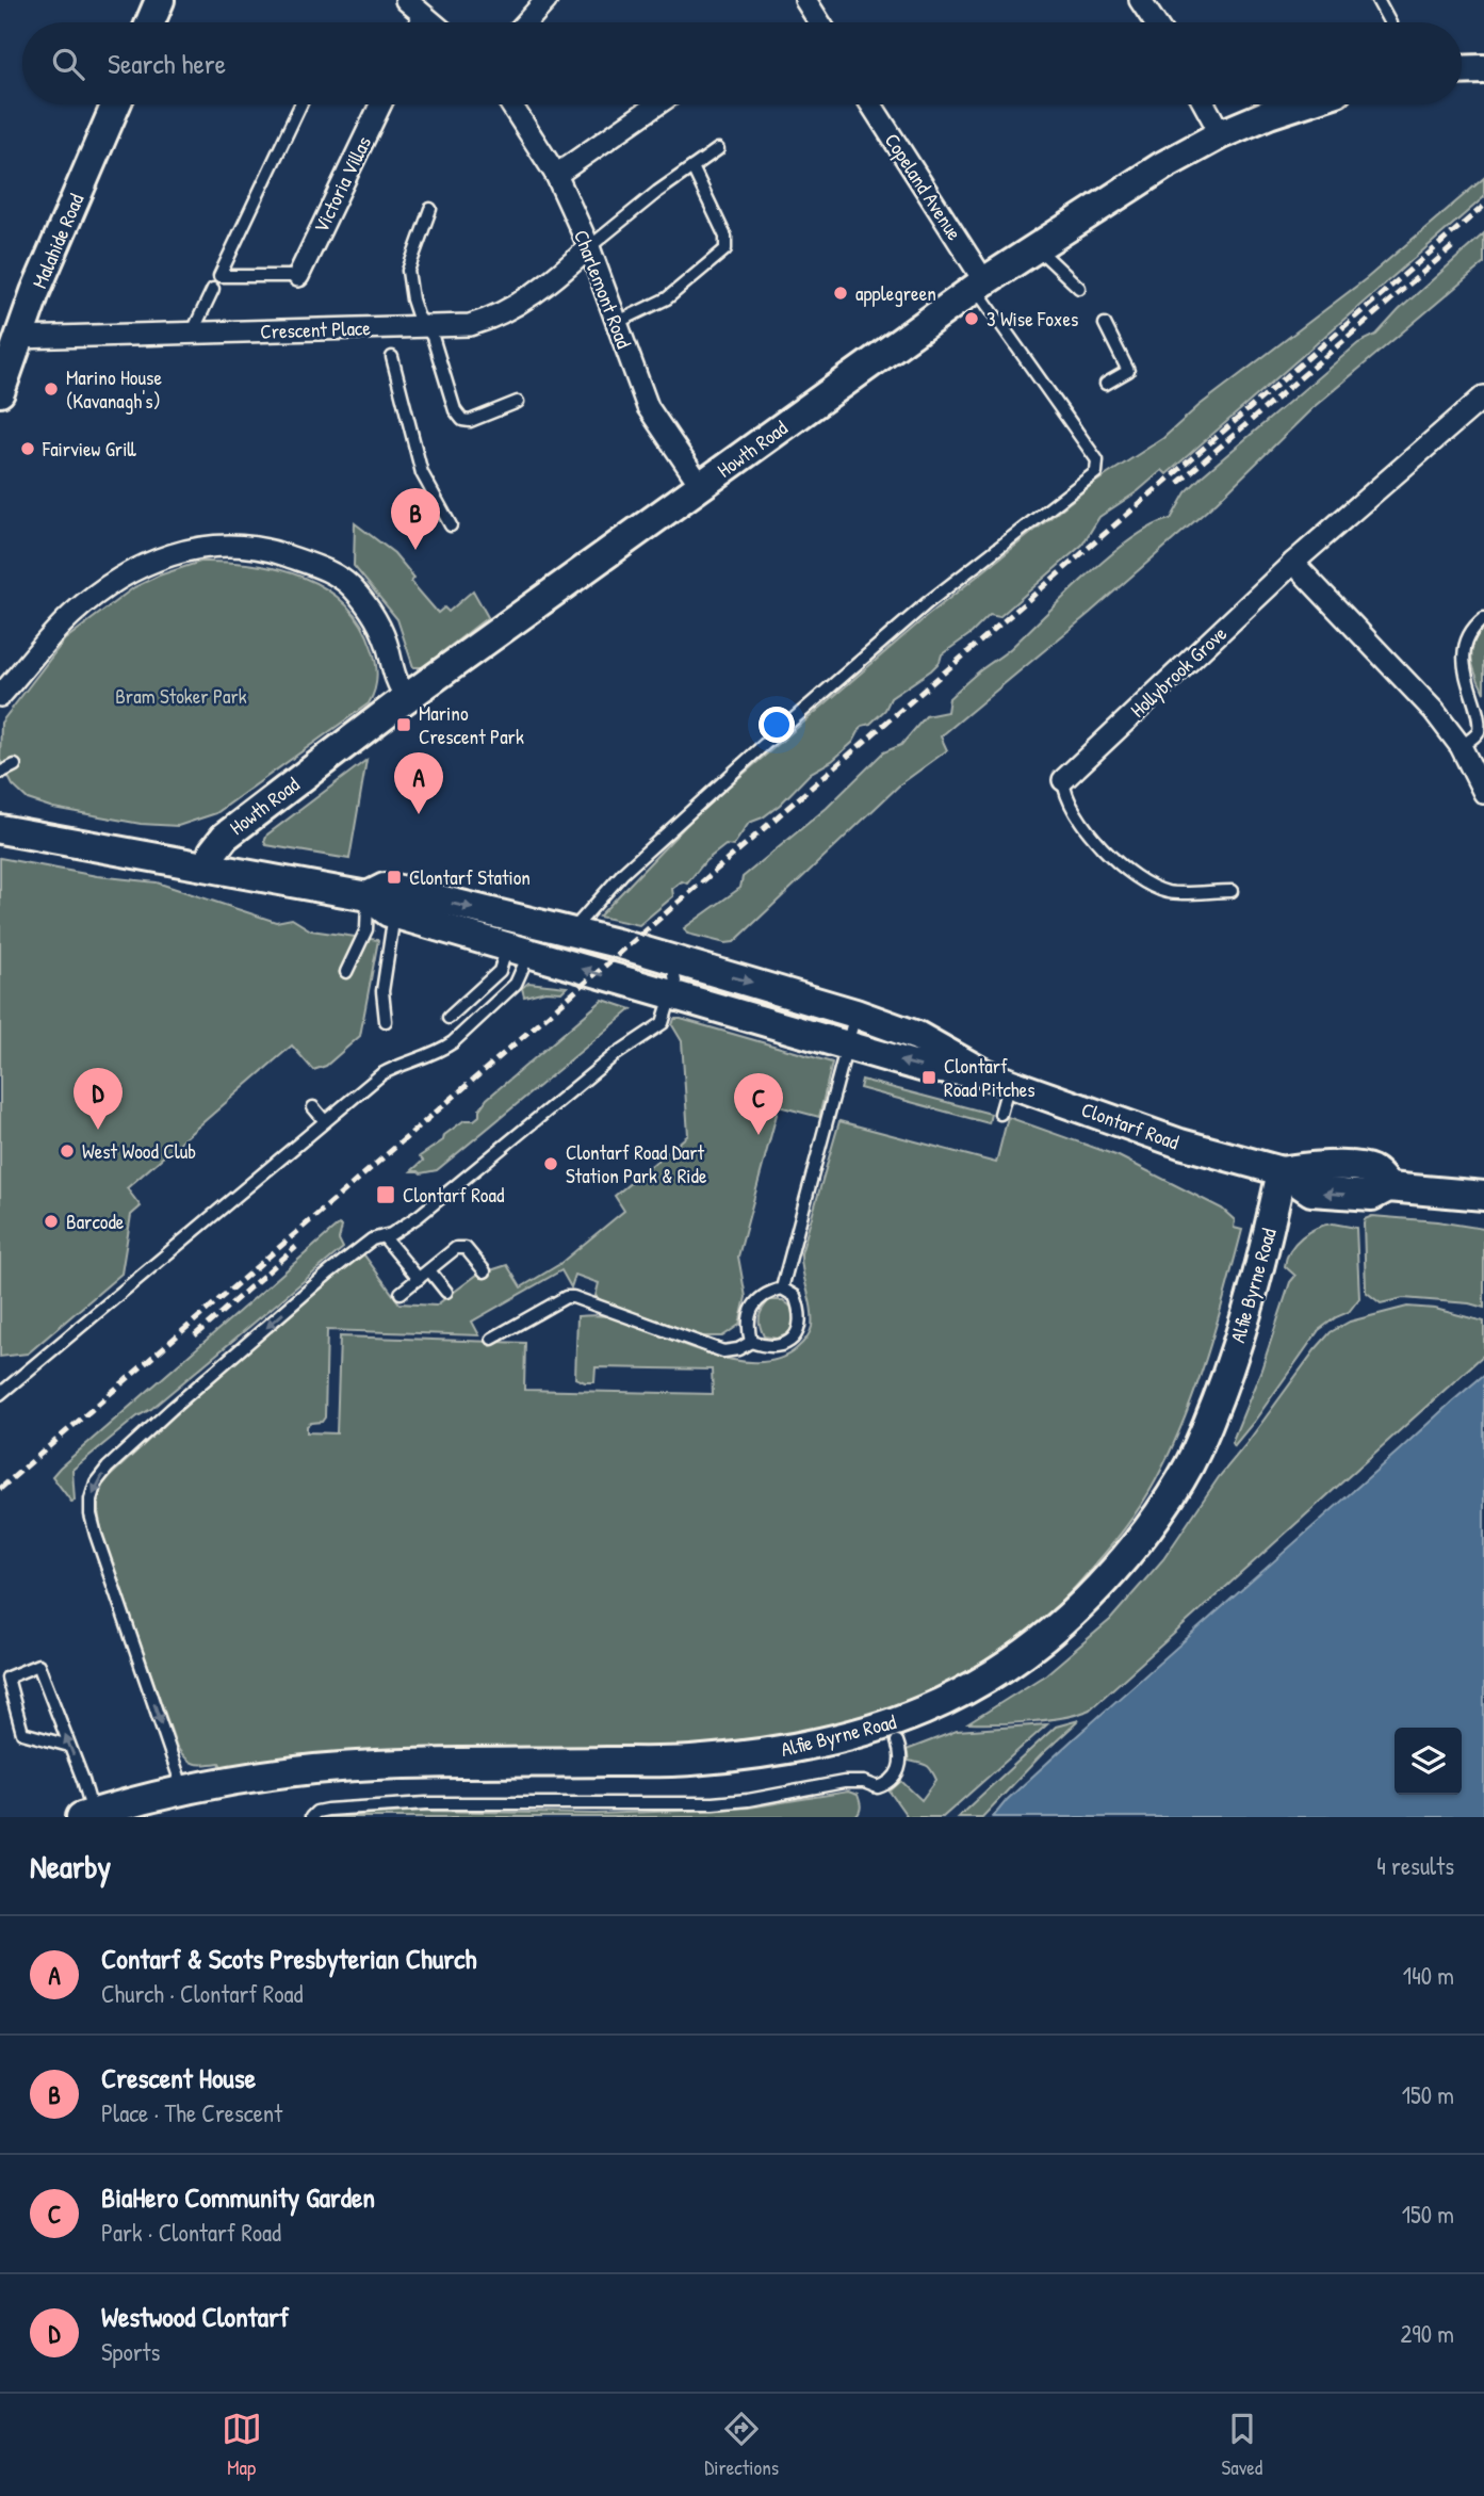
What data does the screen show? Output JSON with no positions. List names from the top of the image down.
{
  "streets": {
    "main road": [
      "Malahide Road",
      "Howth Road",
      "Clontarf Road",
      "Alfie Byrne Road"
    ],
    "street": [
      "Victoria Villas",
      "Copeland Avenue",
      "Charlemont Road",
      "Crescent Place",
      "Hollybrook Grove"
    ]
  },
  "crossings": [
    ["Copeland Avenue", "Howth Road"],
    ["Malahide Road", "Crescent Place"],
    ["Charlemont Road", "Crescent Place"],
    ["Charlemont Road", "Howth Road"],
    ["Howth Road", "Clontarf Road"],
    ["Clontarf Road", "Alfie Byrne Road"]
  ],
  "parks": ["Bram Stoker Park"],
  "places": {
    "other": [
      "applegreen",
      "3 Wise Foxes",
      "Marino House (Kavanagh's)",
      "Fairview Grill",
      "West Wood Club",
      "Clontarf Road Dart Station Park & Ride",
      "Barcode"
    ],
    "transit": [
      "Marino Crescent Park",
      "Clontarf Station",
      "Clontarf Road Pitches",
      "Clontarf Road"
    ]
  },
  "page": {
    "search": "Search here",
    "pins": [
      "B",
      "A",
      "D",
      "C"
    ],
    "heading": ["Nearby", "4 results"],
    "list": [
      {
        "mark": "A",
        "name": "Contarf & Scots Presbyterian Church",
        "note": "Church · Clontarf Road",
        "value": "140 m"
      },
      {
        "mark": "B",
        "name": "Crescent House",
        "note": "Place · The Crescent",
        "value": "150 m"
      },
      {
        "mark": "C",
        "name": "BiaHero Community Garden",
        "note": "Park · Clontarf Road",
        "value": "150 m"
      },
      {
        "mark": "D",
        "name": "Westwood Clontarf",
        "note": "Sports",
        "value": "290 m"
      }
    ],
    "nav": ["Map", "Directions", "Saved"]
  }
}
